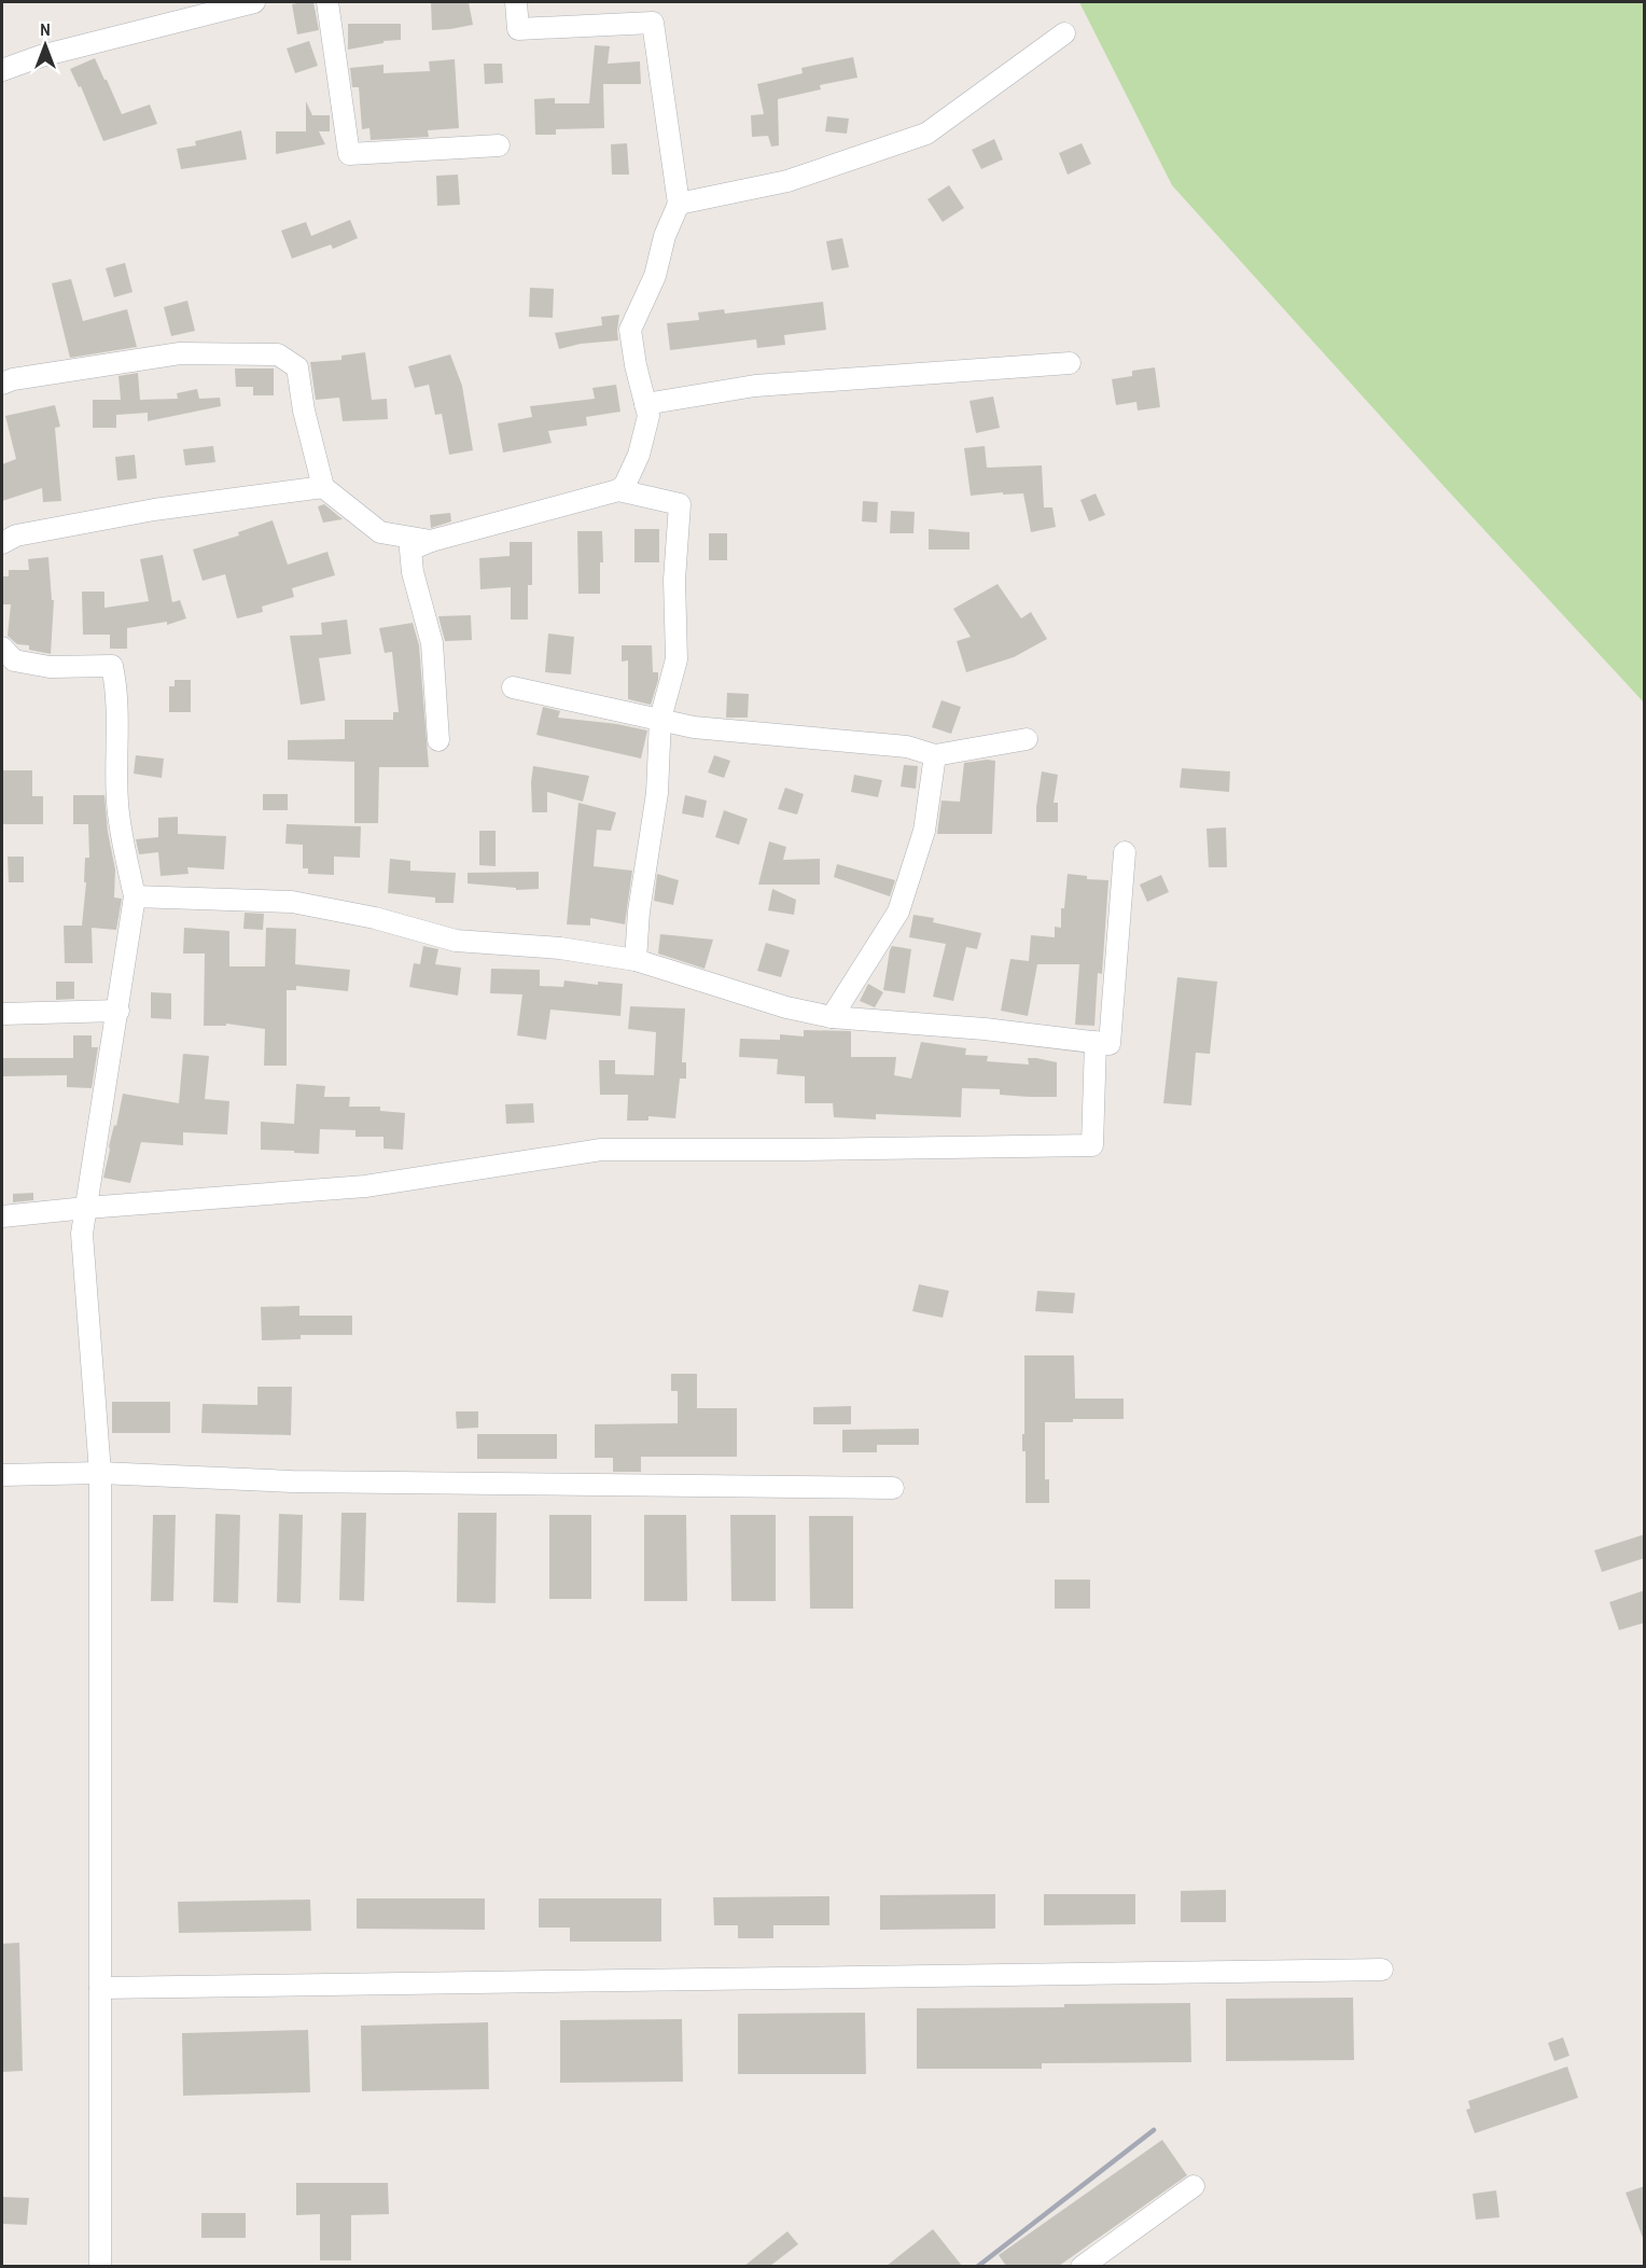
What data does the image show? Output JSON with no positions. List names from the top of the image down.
{
  "north": "top"
}
